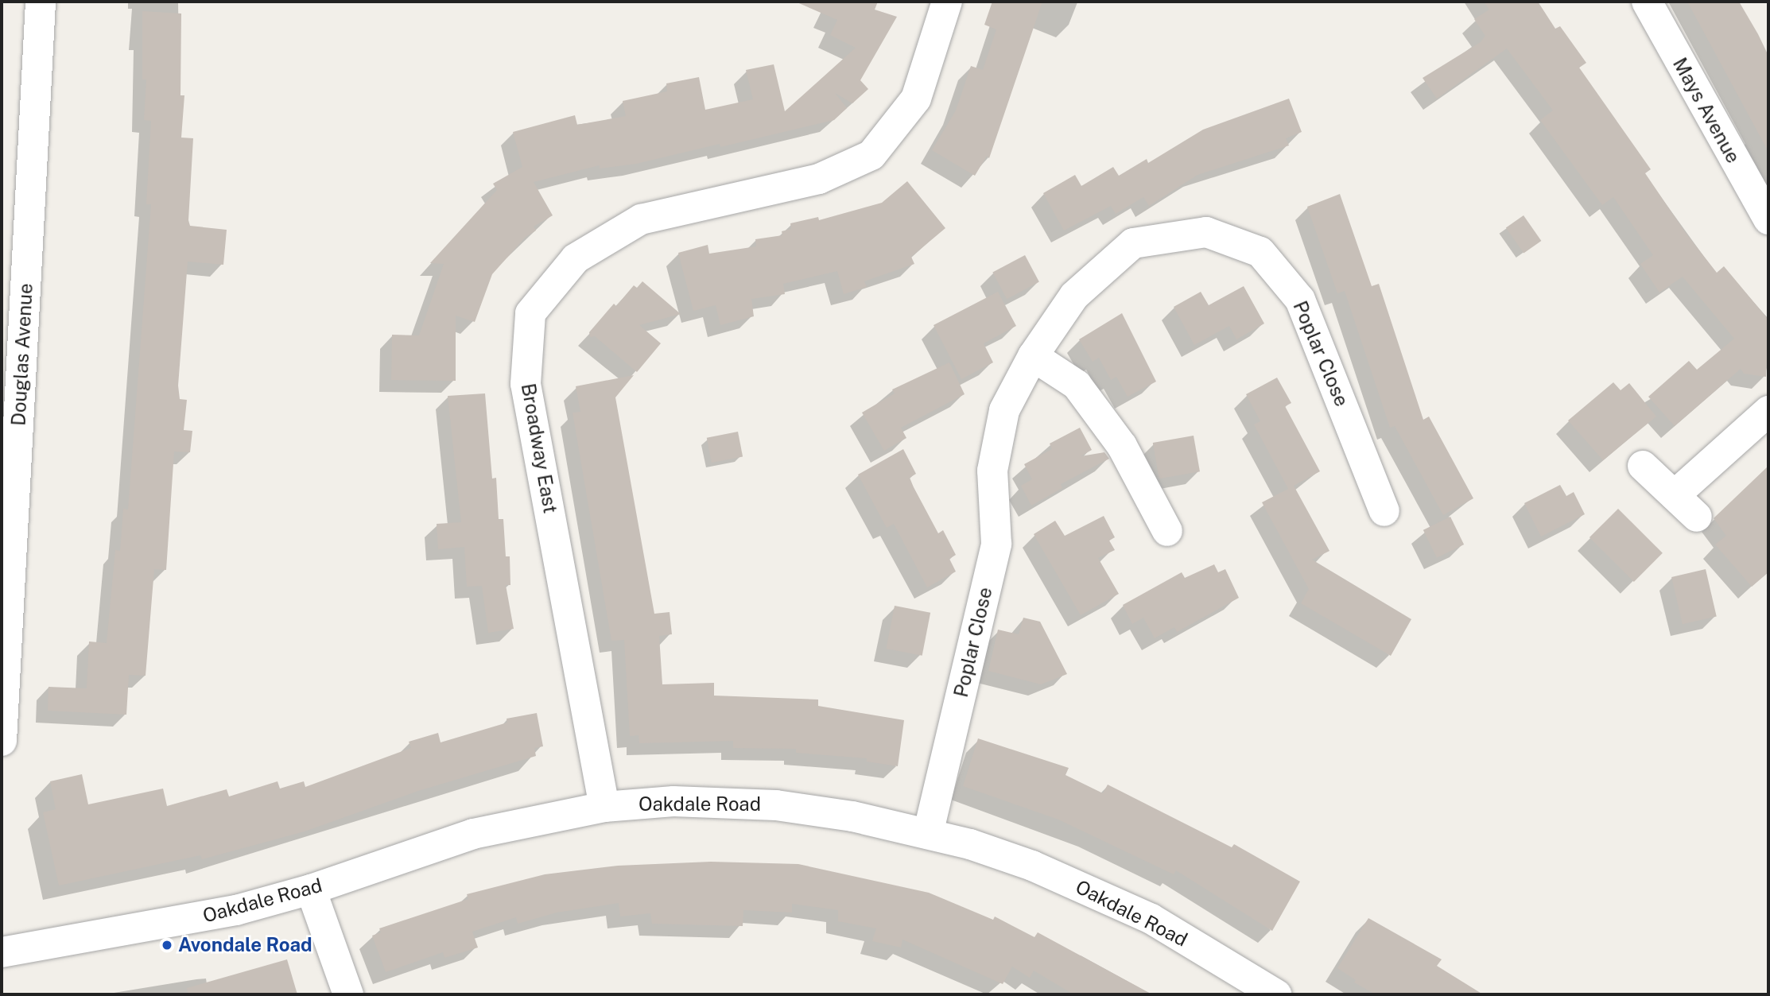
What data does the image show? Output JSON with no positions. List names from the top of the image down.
{
  "streets": {
    "street": [
      "Mays Avenue",
      "Poplar Close",
      "Douglas Avenue",
      "Broadway East",
      "Oakdale Road"
    ]
  },
  "crossings": [
    ["Poplar Close", "Oakdale Road"],
    ["Broadway East", "Oakdale Road"]
  ],
  "places": ["Avondale Road"]
}
